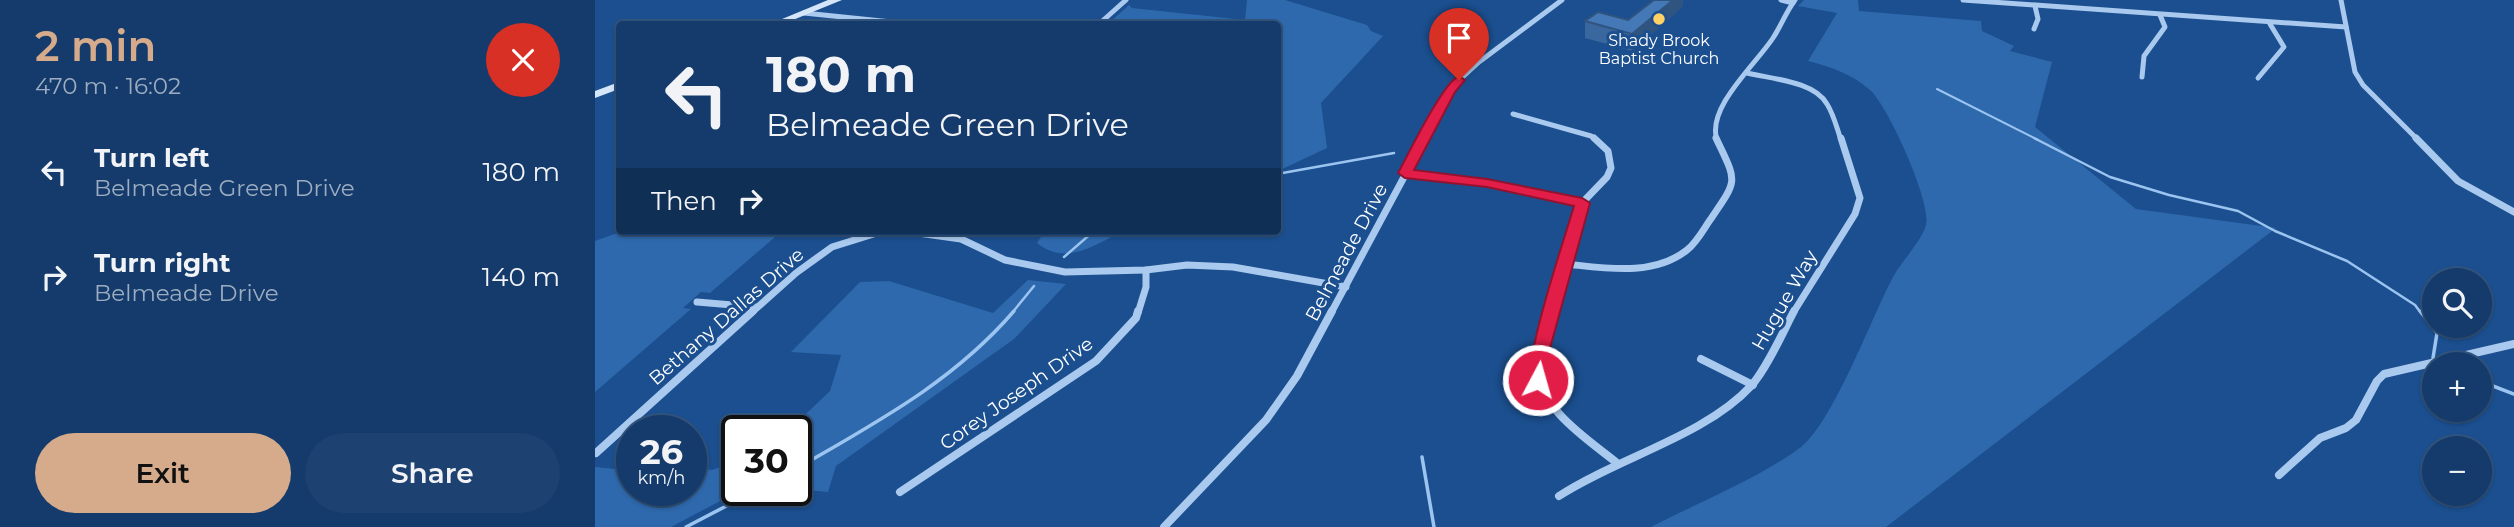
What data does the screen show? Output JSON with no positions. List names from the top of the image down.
{
  "streets": {
    "street": [
      "Belmeade Drive",
      "Hugue Way",
      "Bethany Dallas Drive",
      "Corey Joseph Drive"
    ]
  },
  "crossings": [
    ["Belmeade Drive", "Bethany Dallas Drive"],
    ["Bethany Dallas Drive", "Corey Joseph Drive"]
  ],
  "places": ["Shady Brook Baptist Church"],
  "page": {
    "heading": ["2 min", "470 m · 16:02"],
    "turn": ["180 m", "Belmeade Green Drive"],
    "list": [
      {
        "name": "Turn left",
        "note": "Belmeade Green Drive",
        "value": "180 m"
      },
      {
        "name": "Turn right",
        "note": "Belmeade Drive",
        "value": "140 m"
      }
    ],
    "then": "Then",
    "map_buttons": ["+", "−"],
    "speed": "26 km/h",
    "limit": "30",
    "buttons": ["Exit", "Share"]
  }
}
